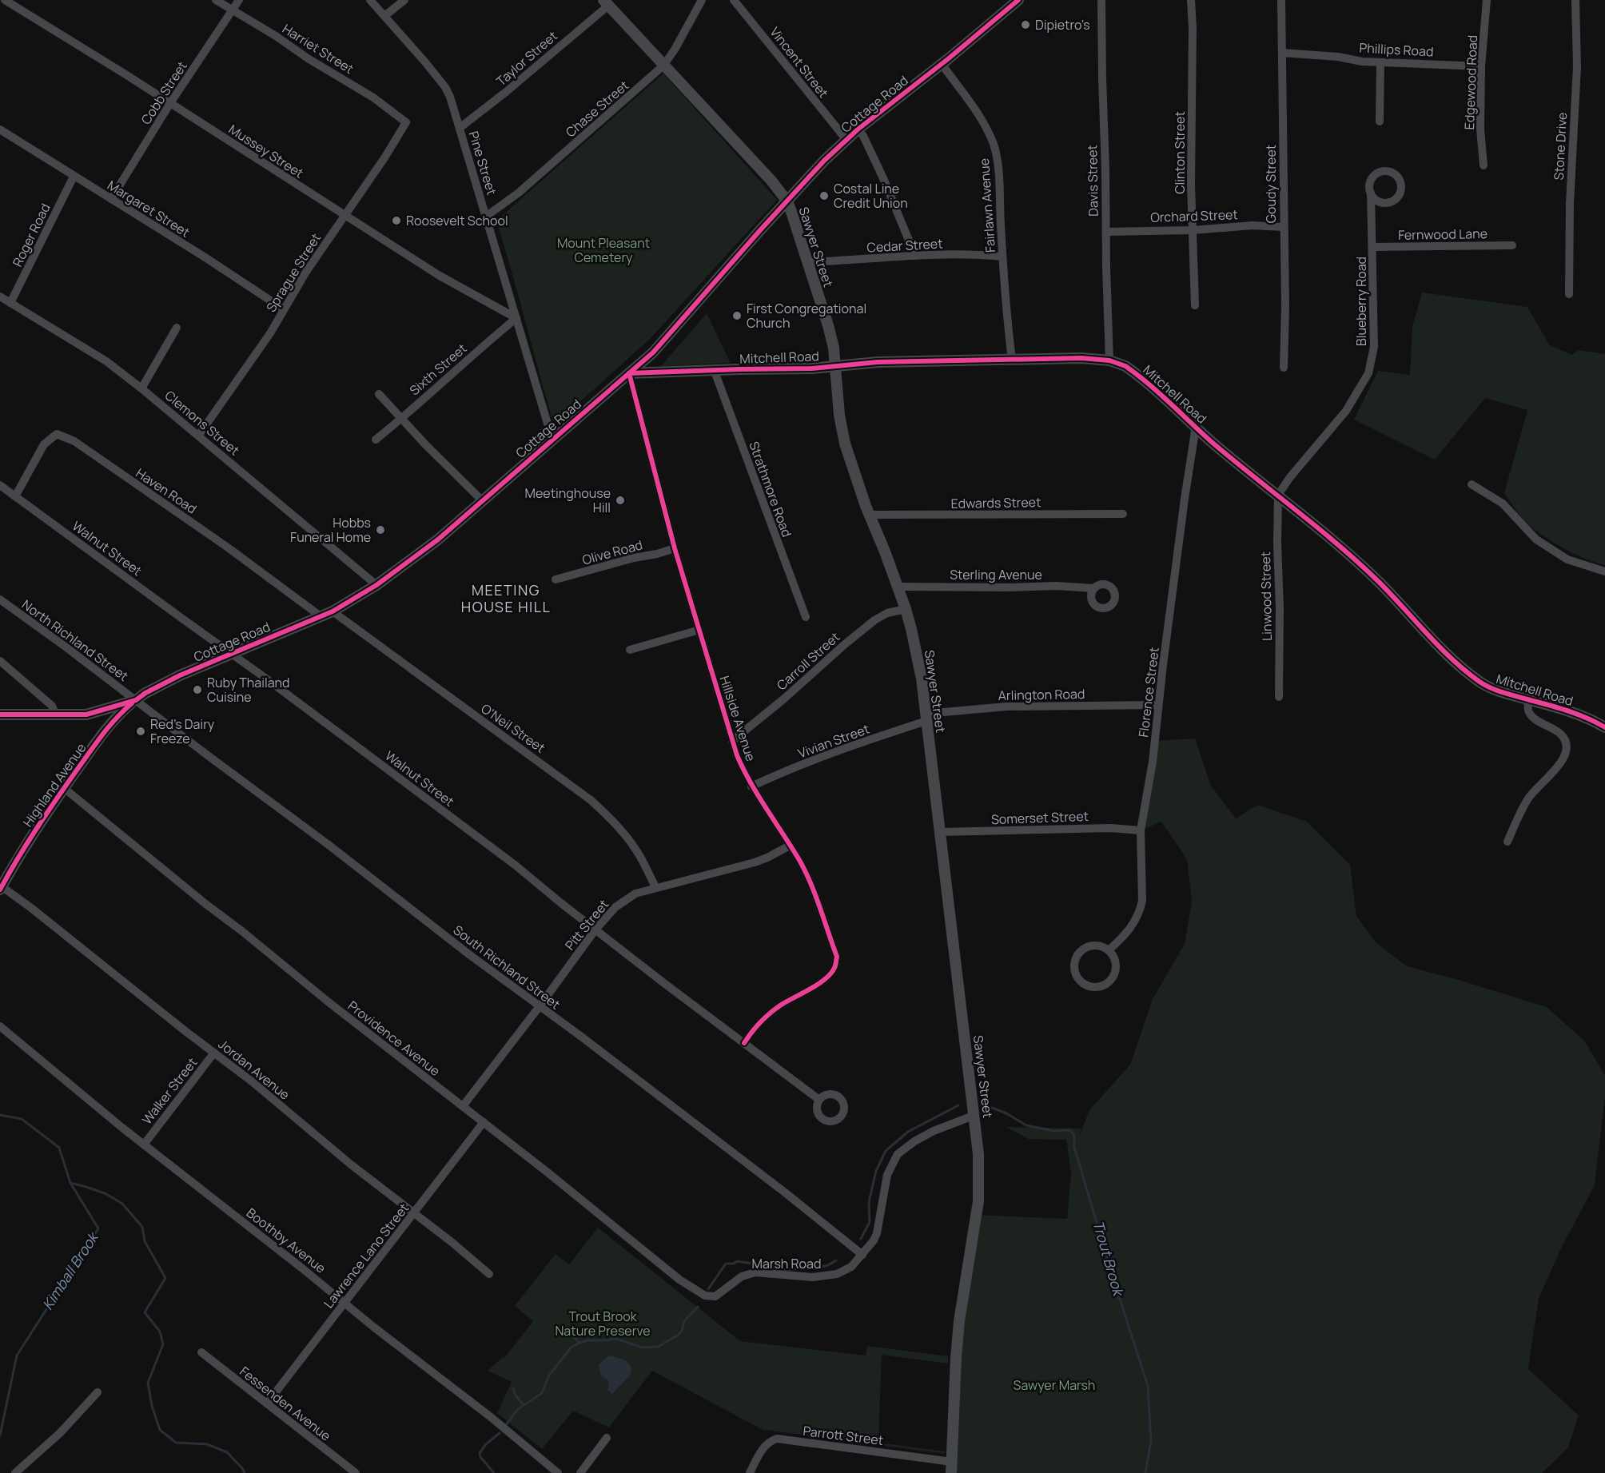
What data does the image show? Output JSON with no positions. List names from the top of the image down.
{
  "streets": {
    "street": [
      "Harriet Street",
      "Phillips Road",
      "Taylor Street",
      "Vincent Street",
      "Edgewood Road",
      "Cobb Street",
      "Cottage Road",
      "Chase Street",
      "Stone Drive",
      "Mussey Street",
      "Clinton Street",
      "Pine Street",
      "Davis Street",
      "Goudy Street",
      "Fairlawn Avenue",
      "Margaret Street",
      "Orchard Street",
      "Fernwood Lane",
      "Roger Road",
      "Cedar Street",
      "Sawyer Street",
      "Sprague Street",
      "Blueberry Road",
      "Mitchell Road",
      "Sixth Street",
      "Clemons Street",
      "Strathmore Road",
      "Haven Road",
      "Edwards Street",
      "Walnut Street",
      "Olive Road",
      "Sterling Avenue",
      "Linwood Street",
      "North Richland Street",
      "Carroll Street",
      "Florence Street",
      "Arlington Road",
      "Hillside Avenue",
      "O'Neil Street",
      "Vivian Street",
      "Highland Avenue",
      "Somerset Street",
      "Pitt Street",
      "South Richland Street",
      "Providence Avenue",
      "Jordan Avenue",
      "Walker Street",
      "Boothby Avenue",
      "Lawrence Lano Street",
      "Marsh Road",
      "Fessenden Avenue",
      "Parrott Street"
    ]
  },
  "crossings": [
    ["Harriet Street", "Cobb Street"],
    ["Harriet Street", "Sprague Street"],
    ["Phillips Road", "Edgewood Road"],
    ["Phillips Road", "Goudy Street"],
    ["Taylor Street", "Pine Street"],
    ["Taylor Street", "Sawyer Street"],
    ["Vincent Street", "Cottage Road"],
    ["Cobb Street", "Mussey Street"],
    ["Cobb Street", "Margaret Street"],
    ["Cottage Road", "Pine Street"],
    ["Cottage Road", "Fairlawn Avenue"],
    ["Cottage Road", "Sawyer Street"],
    ["Cottage Road", "Mitchell Road"],
    ["Cottage Road", "Clemons Street"],
    ["Cottage Road", "Haven Road"],
    ["Cottage Road", "Walnut Street"],
    ["Cottage Road", "North Richland Street"],
    ["Cottage Road", "Hillside Avenue"],
    ["Cottage Road", "O'Neil Street"],
    ["Cottage Road", "Highland Avenue"],
    ["Cottage Road", "South Richland Street"],
    ["Chase Street", "Pine Street"],
    ["Chase Street", "Sawyer Street"],
    ["Mussey Street", "Pine Street"],
    ["Mussey Street", "Sprague Street"],
    ["Mussey Street", "Sixth Street"],
    ["Clinton Street", "Orchard Street"],
    ["Pine Street", "Sixth Street"],
    ["Davis Street", "Orchard Street"],
    ["Davis Street", "Mitchell Road"],
    ["Goudy Street", "Orchard Street"],
    ["Fairlawn Avenue", "Cedar Street"],
    ["Fairlawn Avenue", "Mitchell Road"],
    ["Margaret Street", "Roger Road"],
    ["Margaret Street", "Sprague Street"],
    ["Fernwood Lane", "Blueberry Road"],
    ["Roger Road", "Clemons Street"],
    ["Cedar Street", "Sawyer Street"],
    ["Sawyer Street", "Mitchell Road"],
    ["Sawyer Street", "Edwards Street"],
    ["Sawyer Street", "Sterling Avenue"],
    ["Sawyer Street", "Carroll Street"],
    ["Sawyer Street", "Arlington Road"],
    ["Sawyer Street", "Vivian Street"],
    ["Sawyer Street", "Somerset Street"],
    ["Sawyer Street", "Marsh Road"],
    ["Sawyer Street", "Parrott Street"],
    ["Sprague Street", "Clemons Street"],
    ["Blueberry Road", "Mitchell Road"],
    ["Blueberry Road", "Linwood Street"],
    ["Mitchell Road", "Strathmore Road"],
    ["Mitchell Road", "Linwood Street"],
    ["Mitchell Road", "Florence Street"],
    ["Mitchell Road", "Hillside Avenue"],
    ["Haven Road", "Walnut Street"],
    ["Walnut Street", "Hillside Avenue"],
    ["Walnut Street", "Pitt Street"],
    ["Olive Road", "Hillside Avenue"],
    ["North Richland Street", "Highland Avenue"],
    ["North Richland Street", "South Richland Street"],
    ["Carroll Street", "Hillside Avenue"],
    ["Florence Street", "Arlington Road"],
    ["Florence Street", "Somerset Street"],
    ["Arlington Road", "Vivian Street"],
    ["Hillside Avenue", "Vivian Street"],
    ["Hillside Avenue", "Pitt Street"],
    ["O'Neil Street", "Pitt Street"],
    ["Highland Avenue", "South Richland Street"],
    ["Highland Avenue", "Providence Avenue"],
    ["Highland Avenue", "Jordan Avenue"],
    ["Pitt Street", "South Richland Street"],
    ["Pitt Street", "Providence Avenue"],
    ["South Richland Street", "Marsh Road"],
    ["Providence Avenue", "Lawrence Lano Street"],
    ["Providence Avenue", "Marsh Road"],
    ["Jordan Avenue", "Walker Street"],
    ["Jordan Avenue", "Lawrence Lano Street"],
    ["Walker Street", "Boothby Avenue"],
    ["Boothby Avenue", "Lawrence Lano Street"],
    ["Lawrence Lano Street", "Fessenden Avenue"]
  ],
  "districts": ["MEETING HOUSE HILL"],
  "water": ["Trout Brook", "Kimball Brook"],
  "parks": ["Mount Pleasant Cemetery", "Trout Brook Nature Preserve", "Sawyer Marsh"],
  "places": [
    "Dipietro's",
    "Costal Line Credit Union",
    "Roosevelt School",
    "First Congregational Church",
    "Meetinghouse Hill",
    "Hobbs Funeral Home",
    "Ruby Thailand Cuisine",
    "Red's Dairy Freeze"
  ]
}
